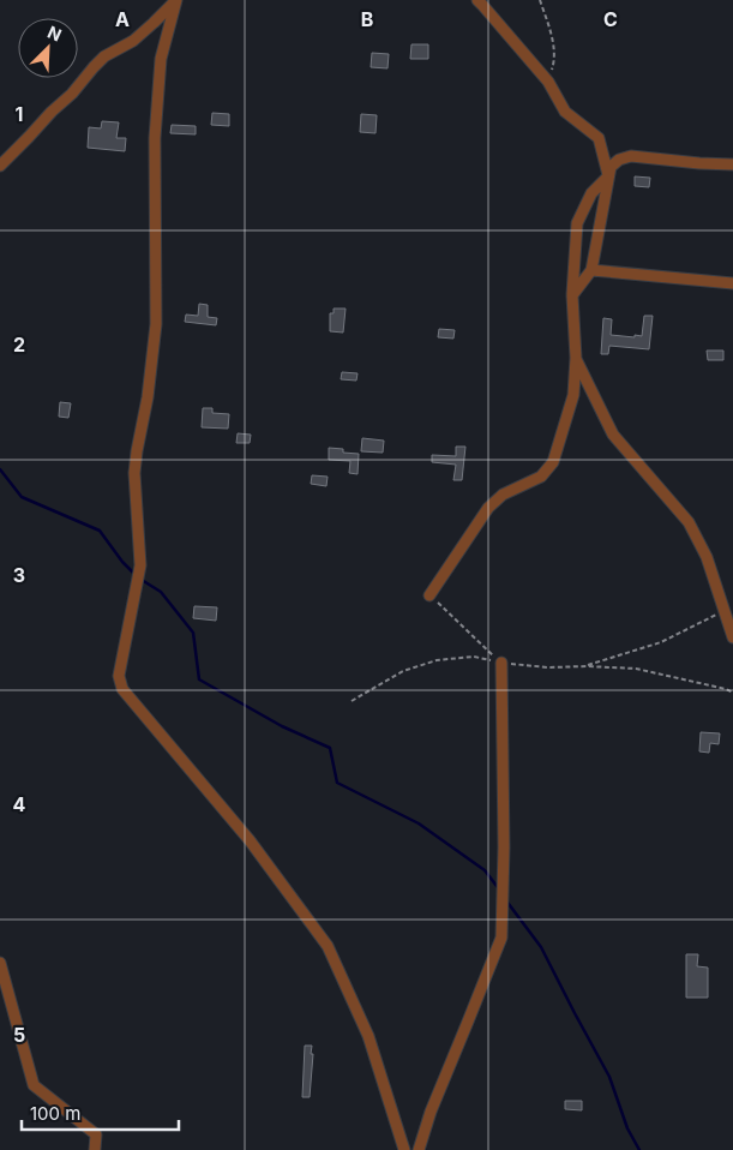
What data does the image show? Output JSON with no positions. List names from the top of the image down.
{
  "scale_bar": "100 m",
  "north": "top right",
  "grid": {
    "columns": ["A", "B", "C"],
    "rows": [
      "1",
      "2",
      "3",
      "4",
      "5"
    ]
  }
}
